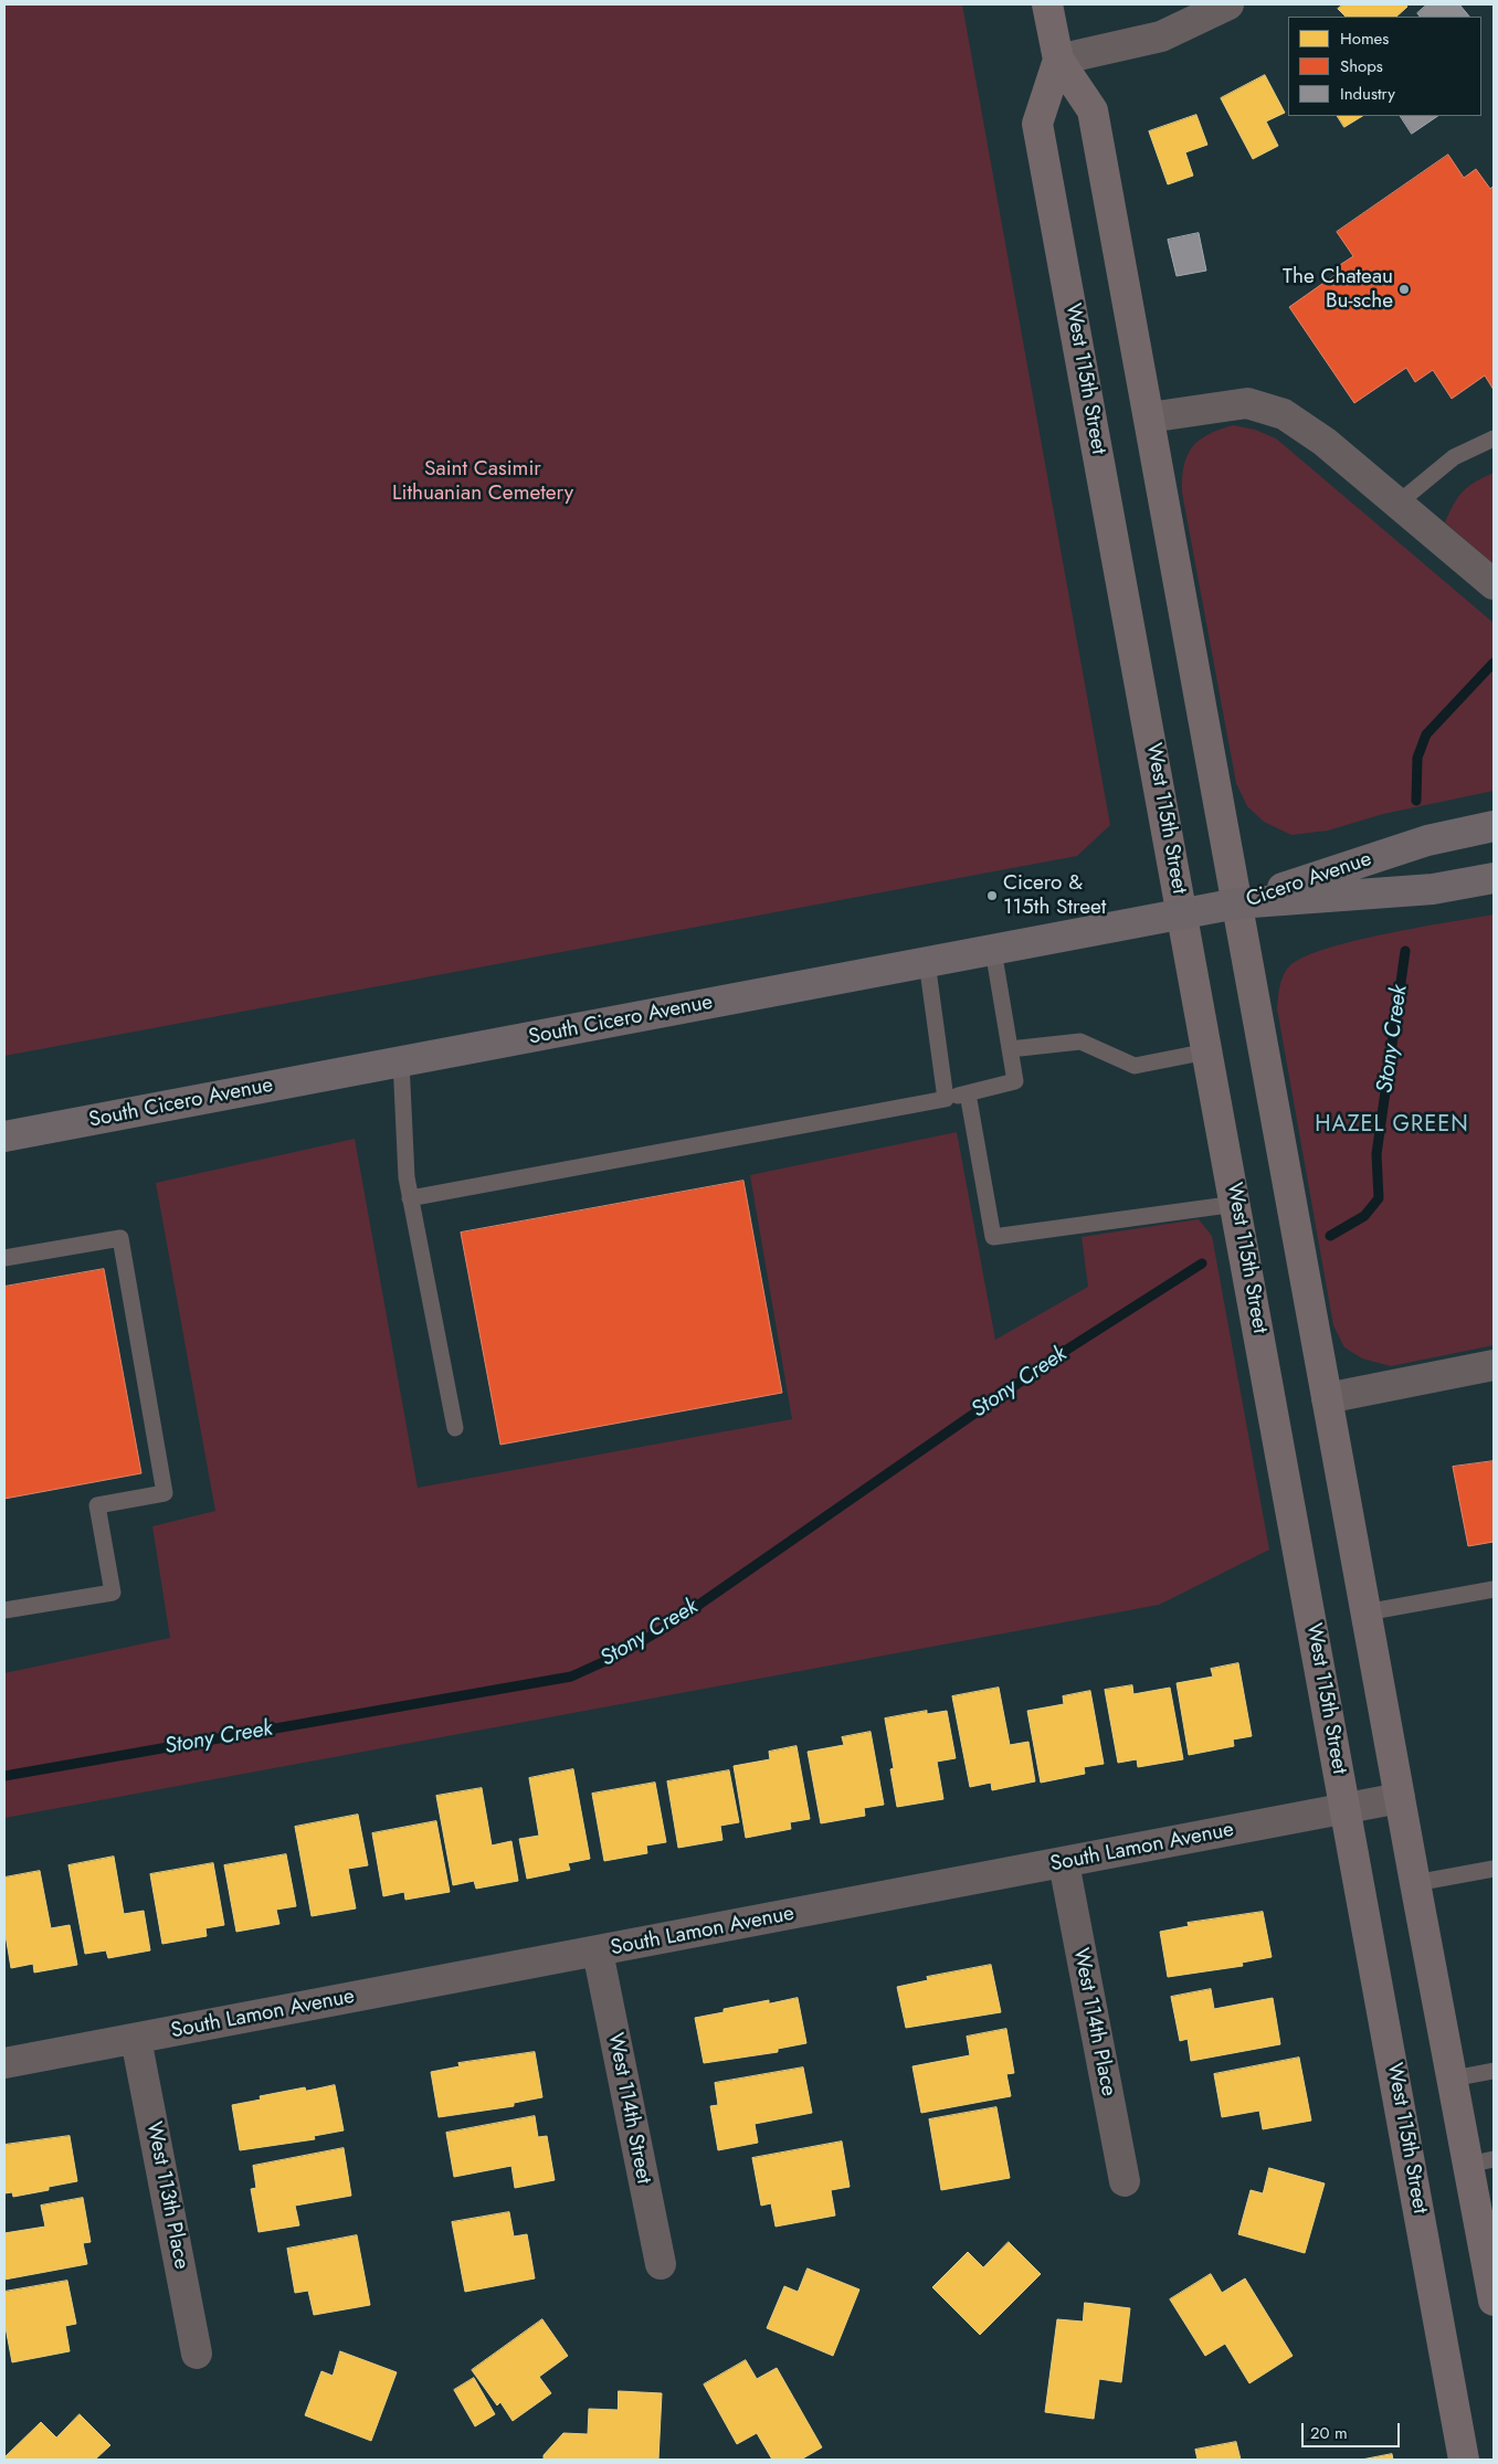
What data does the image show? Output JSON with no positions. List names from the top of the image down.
{
  "streets": {
    "main road": ["Cicero Avenue", "South Cicero Avenue"],
    "street": [
      "West 115th Street",
      "South Lamon Avenue",
      "West 114th Place",
      "West 114th Street",
      "West 113th Place"
    ]
  },
  "crossings": [
    ["West 115th Street", "Cicero Avenue"],
    ["West 115th Street", "South Cicero Avenue"],
    ["West 115th Street", "South Lamon Avenue"],
    ["Cicero Avenue", "South Cicero Avenue"],
    ["South Lamon Avenue", "West 114th Place"],
    ["South Lamon Avenue", "West 114th Street"],
    ["South Lamon Avenue", "West 113th Place"]
  ],
  "districts": ["HAZEL GREEN"],
  "water": ["Stony Creek"],
  "parks": ["Saint Casimir Lithuanian Cemetery"],
  "places": ["The Chateau Bu-sche", "Cicero & 115th Street"],
  "legend": ["Homes", "Shops", "Industry"],
  "scale_bar": "20 m"
}
